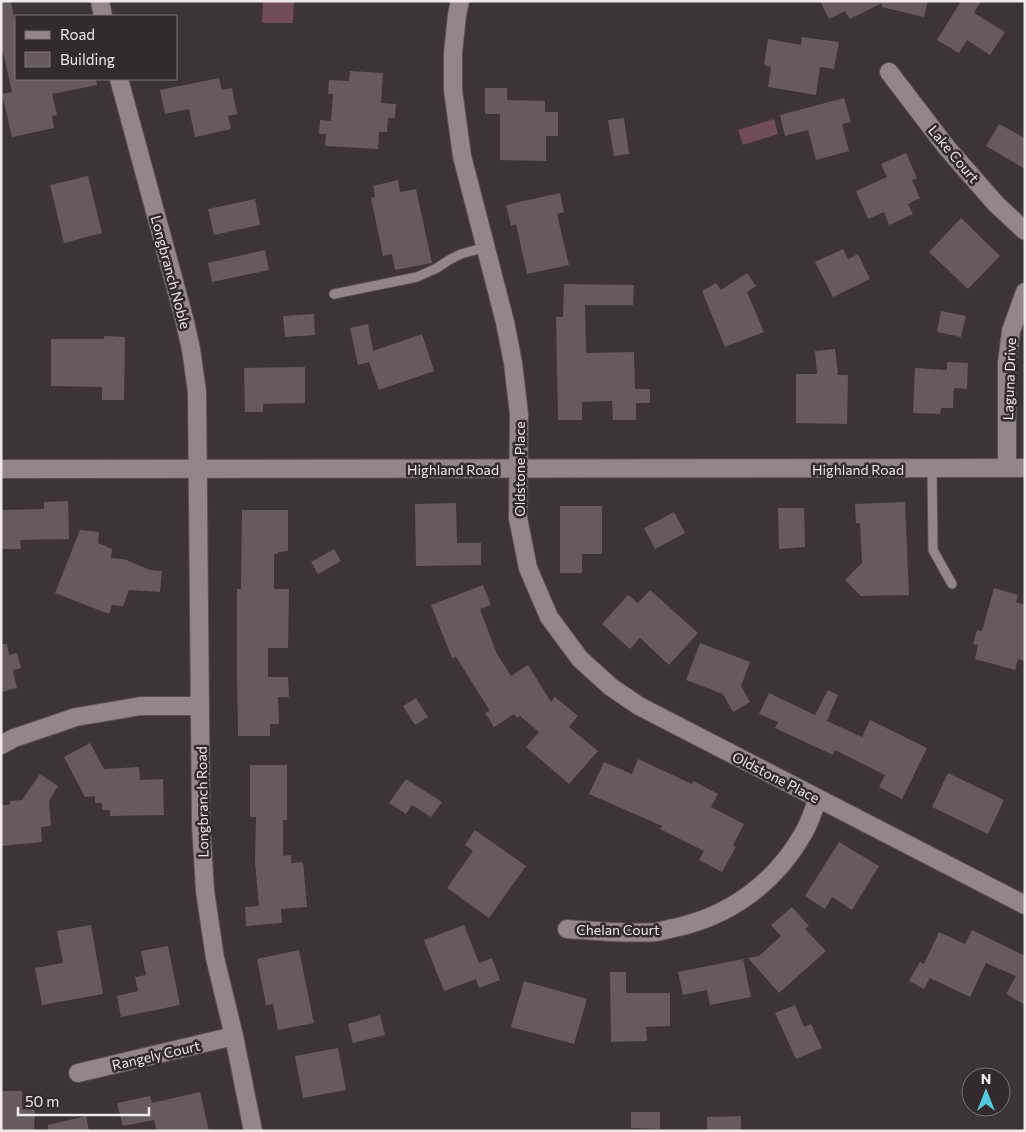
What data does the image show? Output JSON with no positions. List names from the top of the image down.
{
  "streets": {
    "street": [
      "Lake Court",
      "Longbranch Noble",
      "Laguna Drive",
      "Highland Road",
      "Oldstone Place",
      "Longbranch Road",
      "Chelan Court",
      "Rangely Court"
    ]
  },
  "crossings": [
    ["Longbranch Noble", "Highland Road"],
    ["Longbranch Noble", "Longbranch Road"],
    ["Laguna Drive", "Highland Road"],
    ["Highland Road", "Oldstone Place"],
    ["Highland Road", "Longbranch Road"],
    ["Oldstone Place", "Chelan Court"],
    ["Longbranch Road", "Rangely Court"]
  ],
  "legend": ["Road", "Building"],
  "scale_bar": "50 m",
  "north": "top"
}
